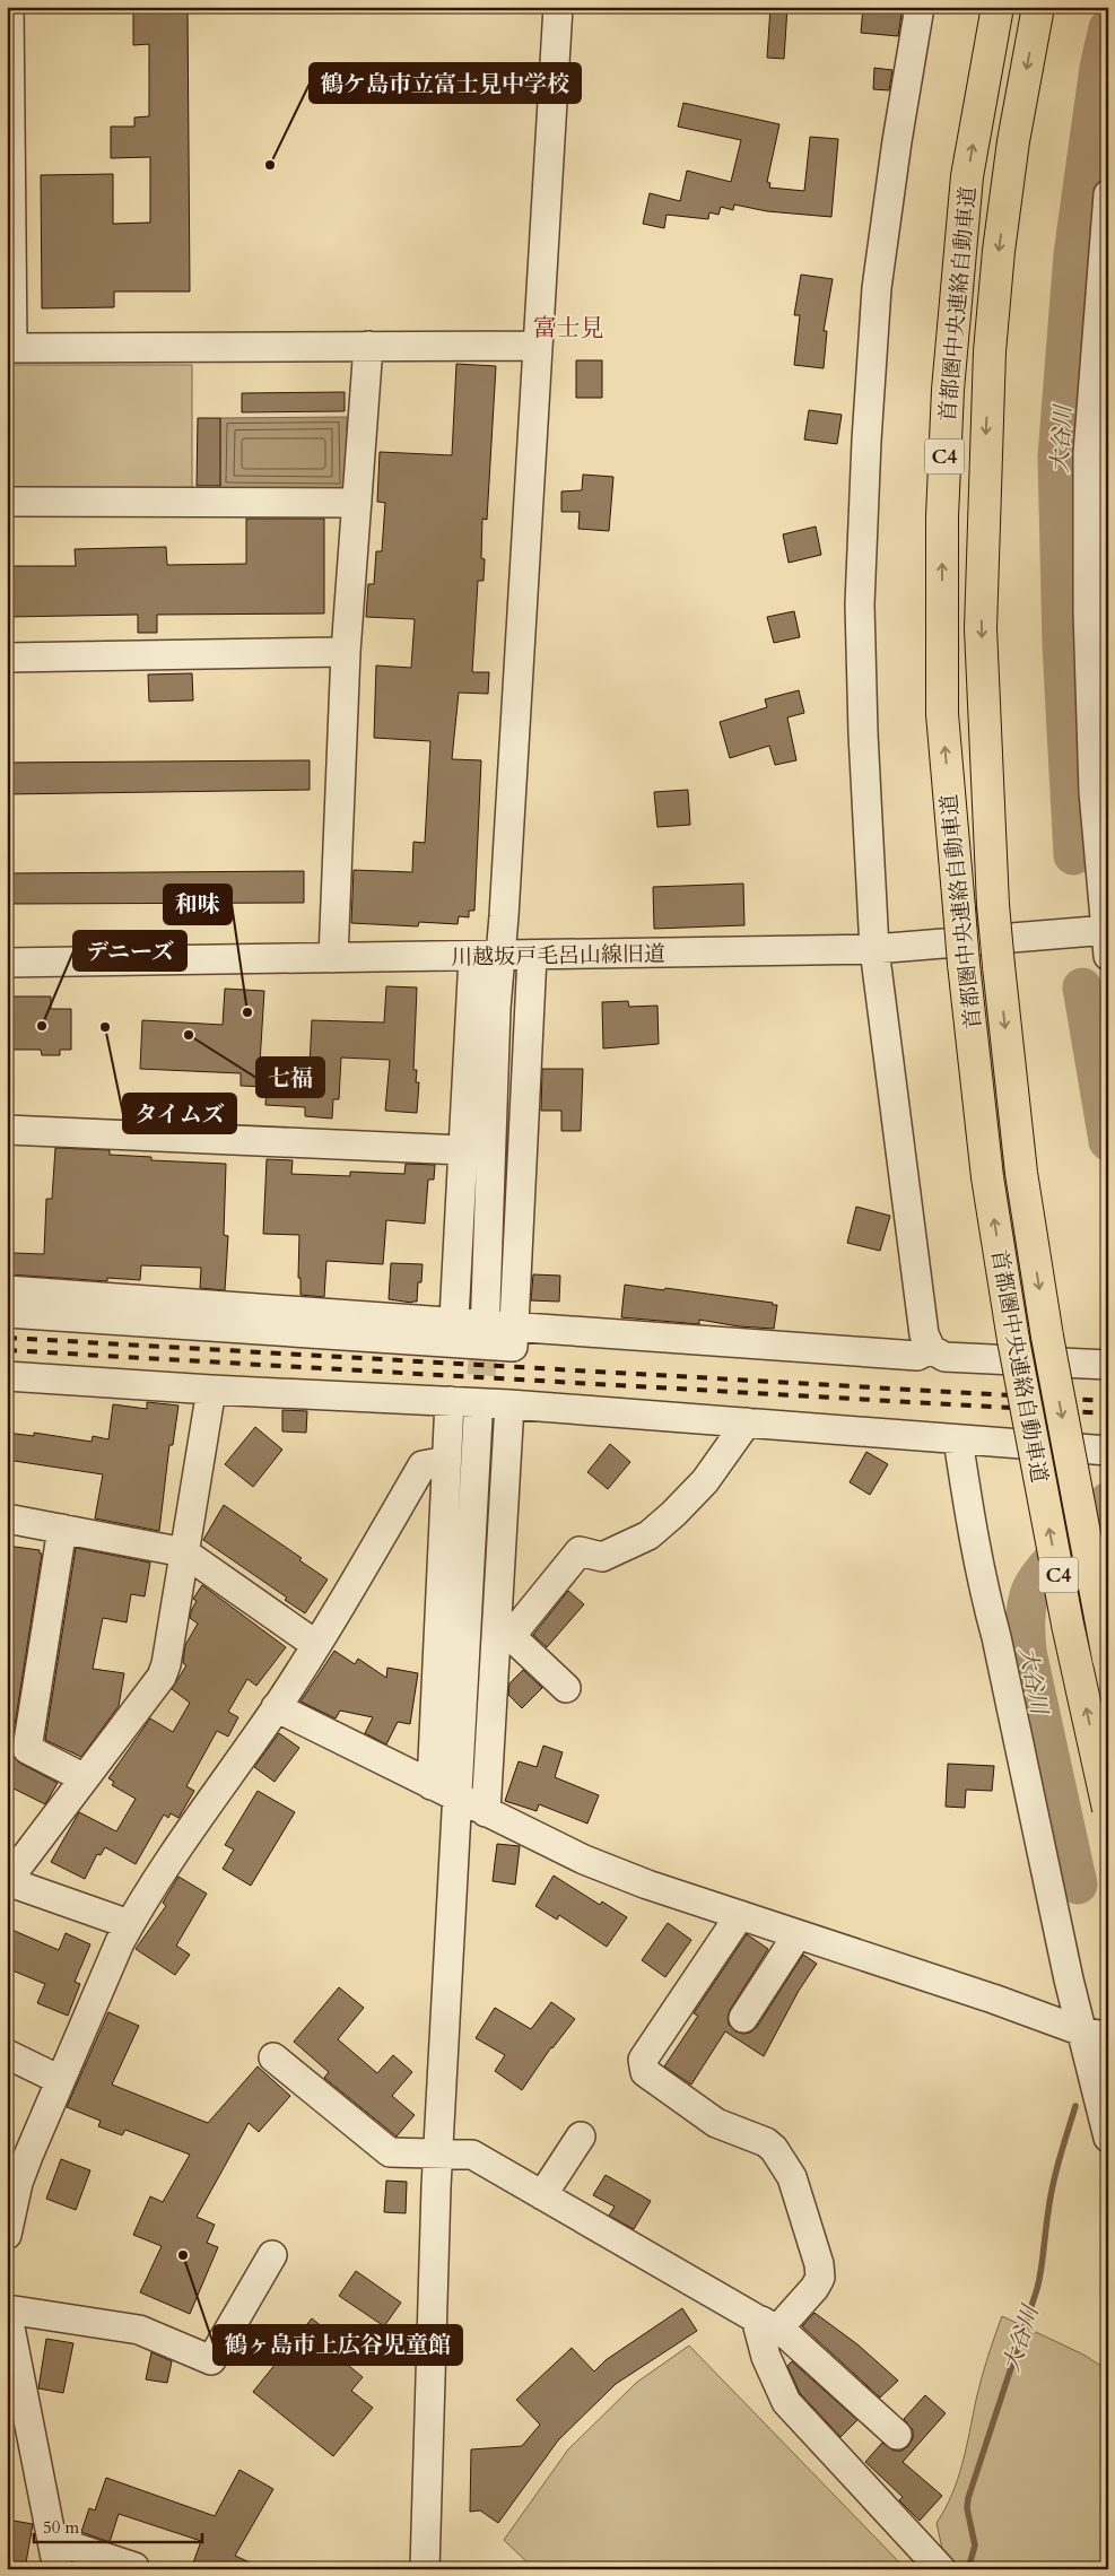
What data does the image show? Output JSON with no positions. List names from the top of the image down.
{
  "streets": {
    "highway": ["首都圏中央連絡自動車道", "C4"],
    "street": ["川越坂戸毛呂山線旧道"]
  },
  "districts": ["富士見"],
  "water": ["大谷川"],
  "places": [
    "鶴ケ島市立富士見中学校",
    "和味",
    "デニーズ",
    "タイムズ",
    "七福",
    "鶴ヶ島市上広谷児童館"
  ],
  "scale_bar": "50 m"
}
